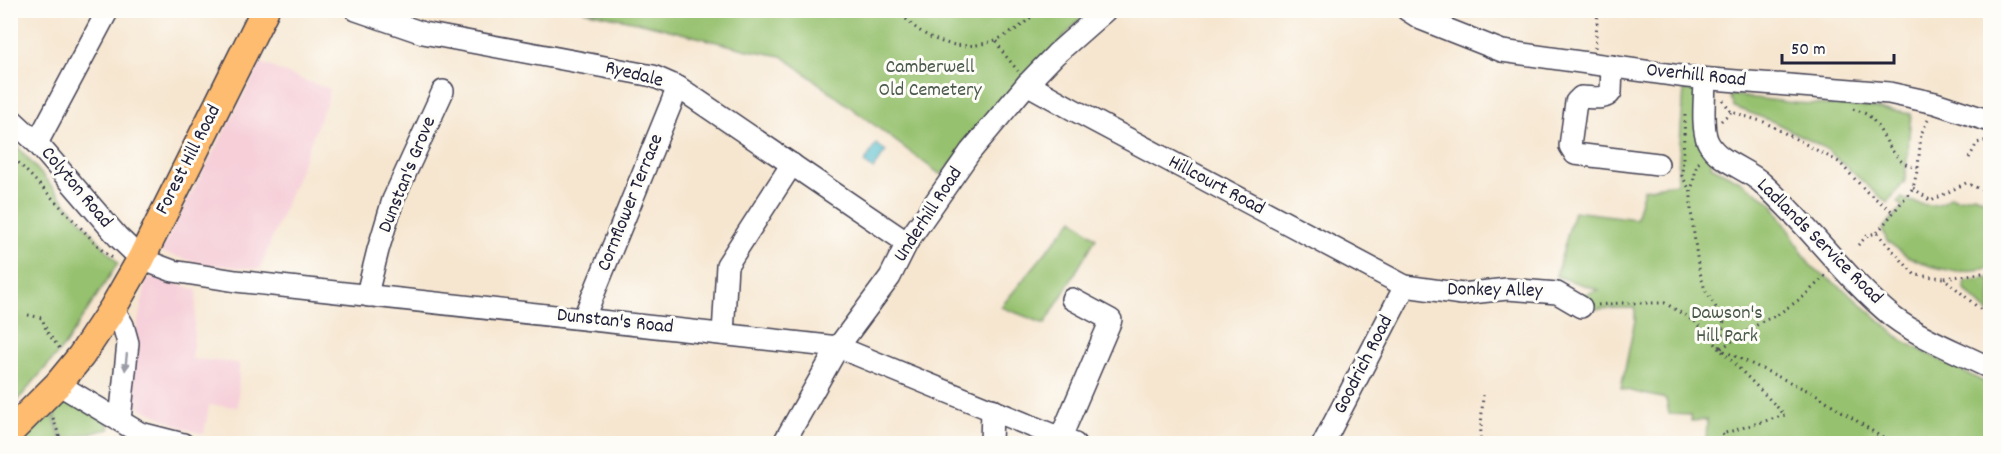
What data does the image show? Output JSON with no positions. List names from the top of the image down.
{
  "streets": {
    "main road": ["Forest Hill Road"],
    "street": [
      "Ryedale",
      "Overhill Road",
      "Dunstan's Grove",
      "Hillcourt Road",
      "Colyton Road",
      "Cornflower Terrace",
      "Underhill Road",
      "Ladlands Service Road",
      "Donkey Alley",
      "Dunstan's Road",
      "Goodrich Road"
    ]
  },
  "crossings": [
    ["Ryedale", "Cornflower Terrace"],
    ["Ryedale", "Underhill Road"],
    ["Forest Hill Road", "Colyton Road"],
    ["Forest Hill Road", "Dunstan's Road"],
    ["Dunstan's Grove", "Dunstan's Road"],
    ["Hillcourt Road", "Underhill Road"],
    ["Hillcourt Road", "Donkey Alley"],
    ["Hillcourt Road", "Goodrich Road"],
    ["Colyton Road", "Dunstan's Road"],
    ["Cornflower Terrace", "Dunstan's Road"],
    ["Underhill Road", "Dunstan's Road"],
    ["Donkey Alley", "Goodrich Road"]
  ],
  "parks": ["Camberwell Old Cemetery", "Dawson's Hill Park"],
  "scale_bar": "50 m"
}
